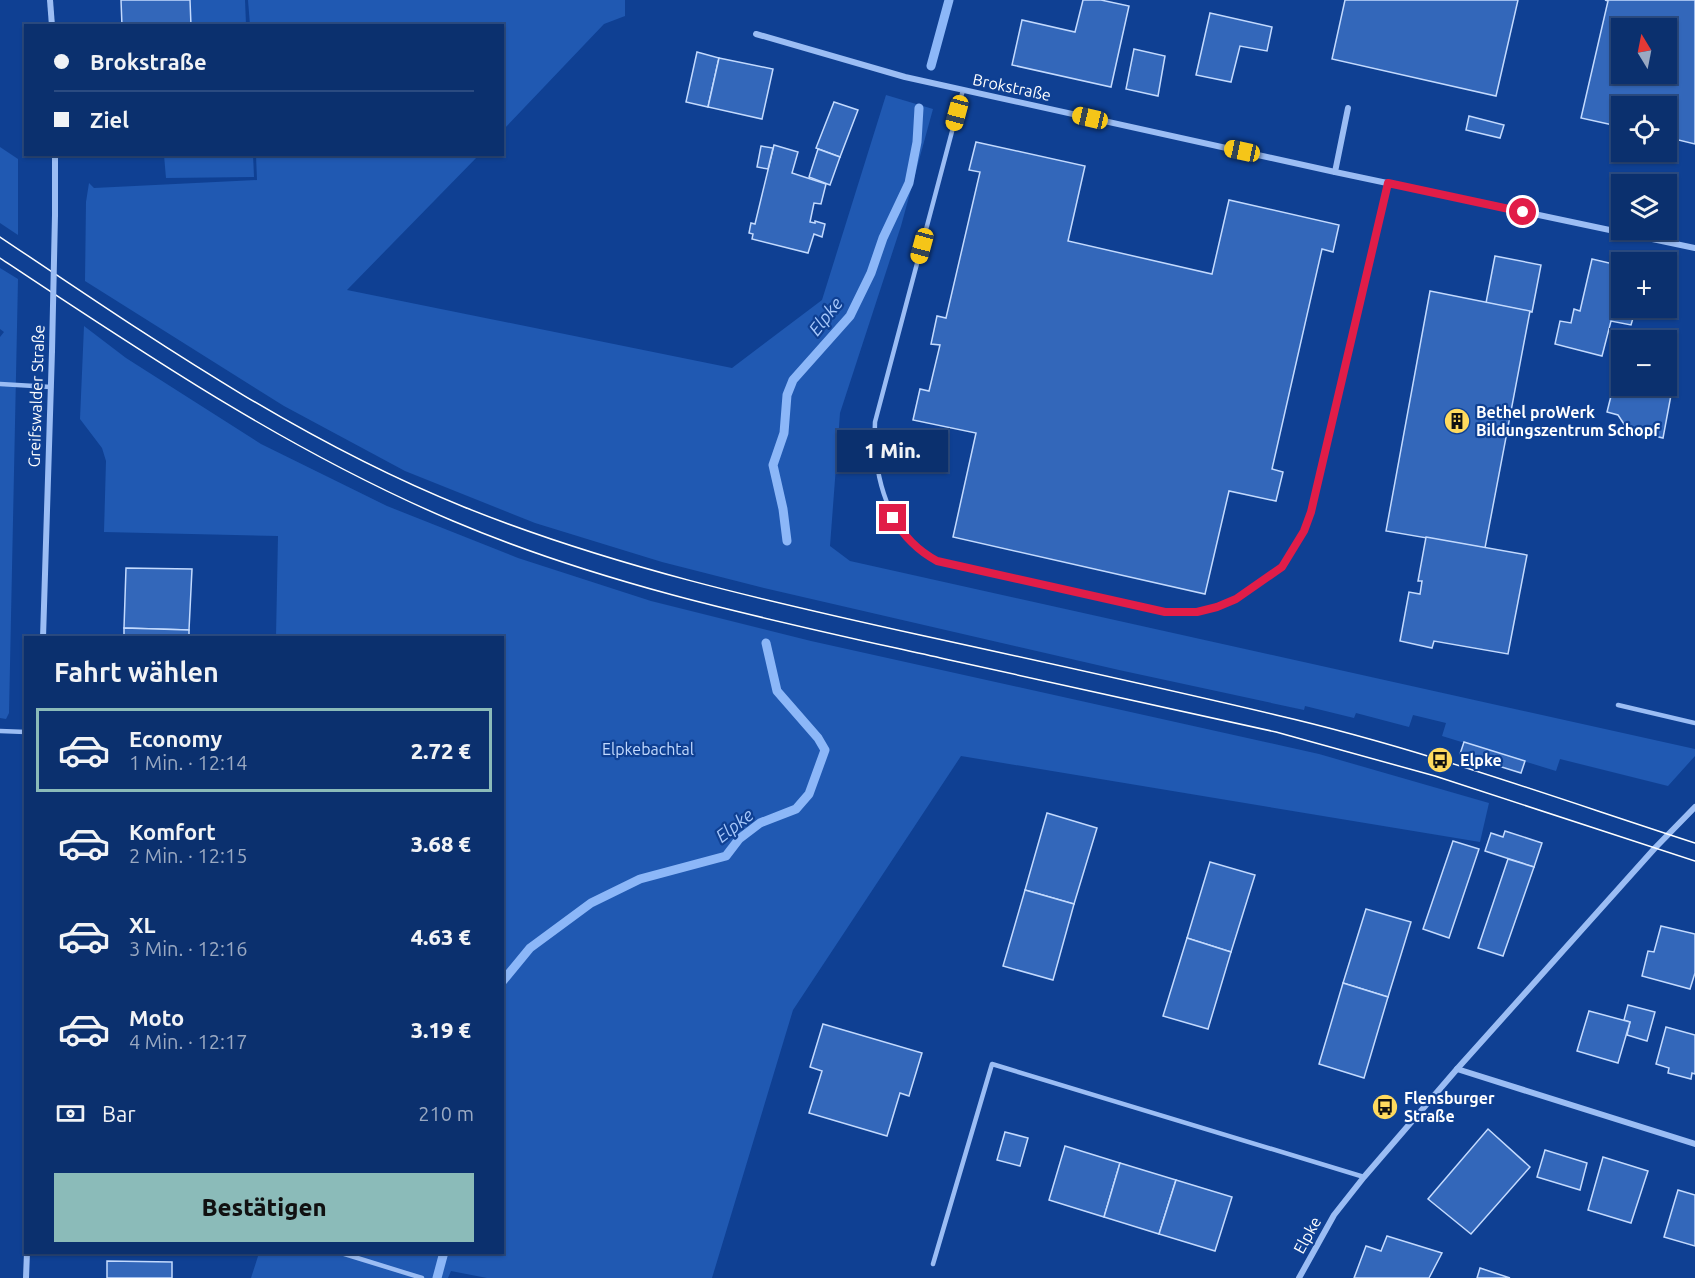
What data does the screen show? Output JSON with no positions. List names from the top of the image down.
{
  "streets": {
    "street": ["Brokstraße", "Greifswalder Straße", "Elpke"]
  },
  "water": ["Elpke"],
  "parks": ["Elpkebachtal"],
  "places": {
    "building": ["Bethel proWerk Bildungszentrum Schopf"],
    "bus stop": ["Elpke", "Flensburger Straße"]
  },
  "north": "top",
  "page": {
    "map_buttons": ["+", "−"],
    "banner": ["Brokstraße", "Ziel"],
    "bubble": "1 Min.",
    "heading": "Fahrt wählen",
    "list": [
      {
        "name": "Economy",
        "note": "1 Min. · 12:14",
        "value": "2.72 €"
      },
      {
        "name": "Komfort",
        "note": "2 Min. · 12:15",
        "value": "3.68 €"
      },
      {
        "name": "XL",
        "note": "3 Min. · 12:16",
        "value": "4.63 €"
      },
      {
        "name": "Moto",
        "note": "4 Min. · 12:17",
        "value": "3.19 €"
      }
    ],
    "pay": ["Bar", "210 m"],
    "buttons": "Bestätigen"
  }
}
